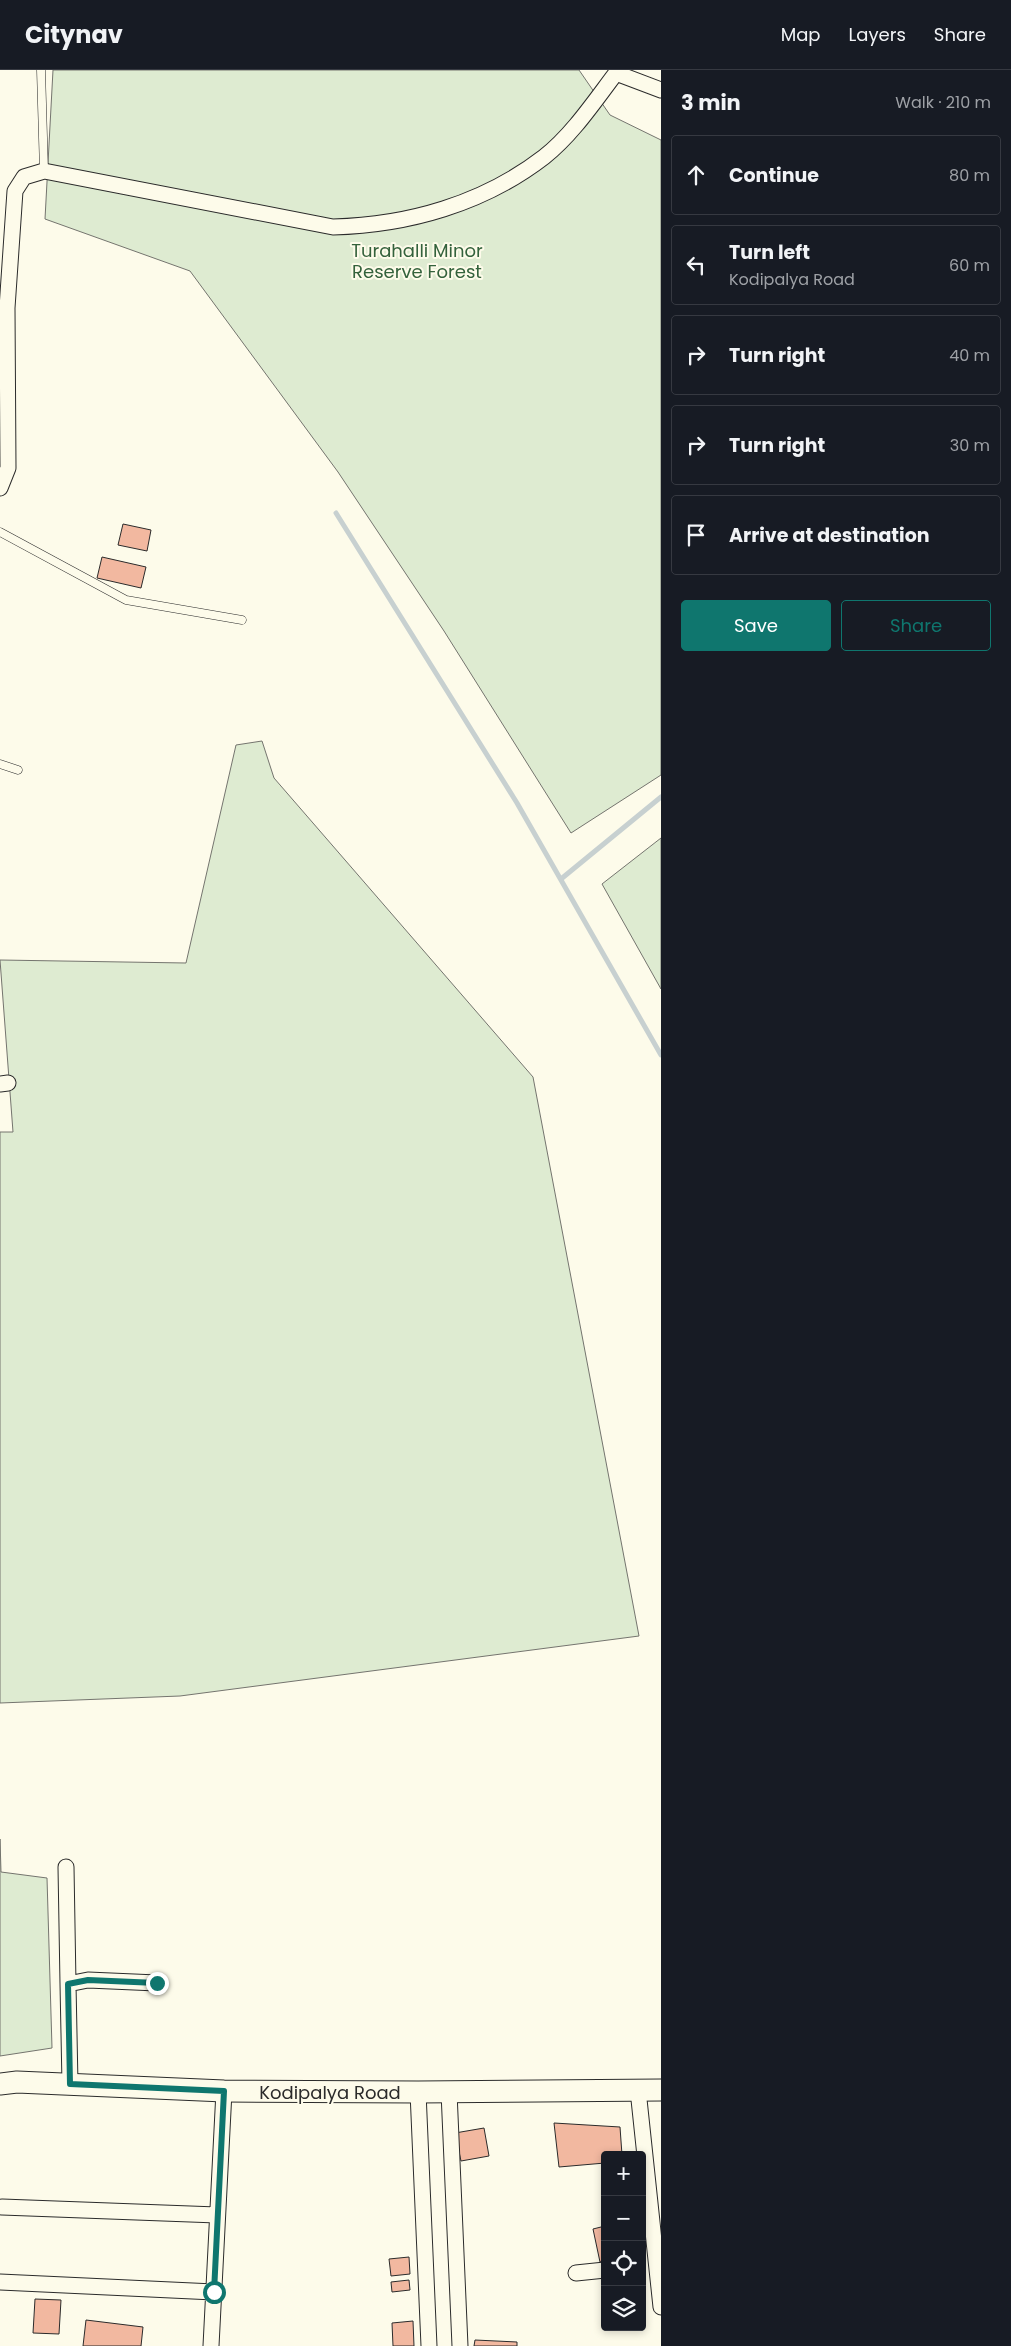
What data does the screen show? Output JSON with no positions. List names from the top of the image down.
{
  "streets": {
    "main road": ["Kodipalya Road"]
  },
  "parks": ["Turahalli Minor Reserve Forest"],
  "page": {
    "header": "Citynav",
    "nav": ["Map", "Layers", "Share"],
    "heading": ["3 min", "Walk · 210 m"],
    "list": [
      ["Continue", "80 m"],
      ["Turn left", "Kodipalya Road", "60 m"],
      ["Turn right", "40 m"],
      ["Turn right", "30 m"],
      "Arrive at destination"
    ],
    "buttons": ["Save", "Share"],
    "map_buttons": ["+", "−"]
  }
}
